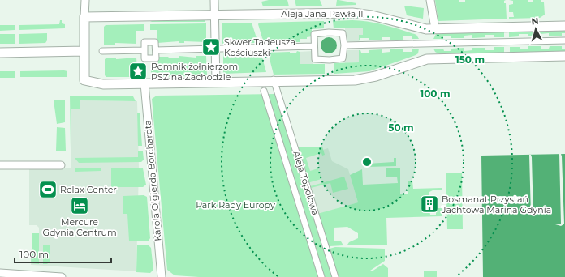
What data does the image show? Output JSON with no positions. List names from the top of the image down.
{
  "streets": {
    "street": ["Aleja Jana Pawła II", "Karola Olgierda Borchardta", "Aleja Topolowa"]
  },
  "parks": ["Park Rady Europy"],
  "places": {
    "place": ["Skwer Tadeusza Kościuszki", "Pomnik żołnierzom PSZ na Zachodzie"],
    "sports": ["Relax Center"],
    "building": ["Bosmanat Przystań Jachtowa Marina Gdynia"],
    "hotel": ["Mercure Gdynia Centrum"]
  },
  "scale_bar": "100 m",
  "north": "top",
  "rings": ["150 m", "100 m", "50 m"]
}
